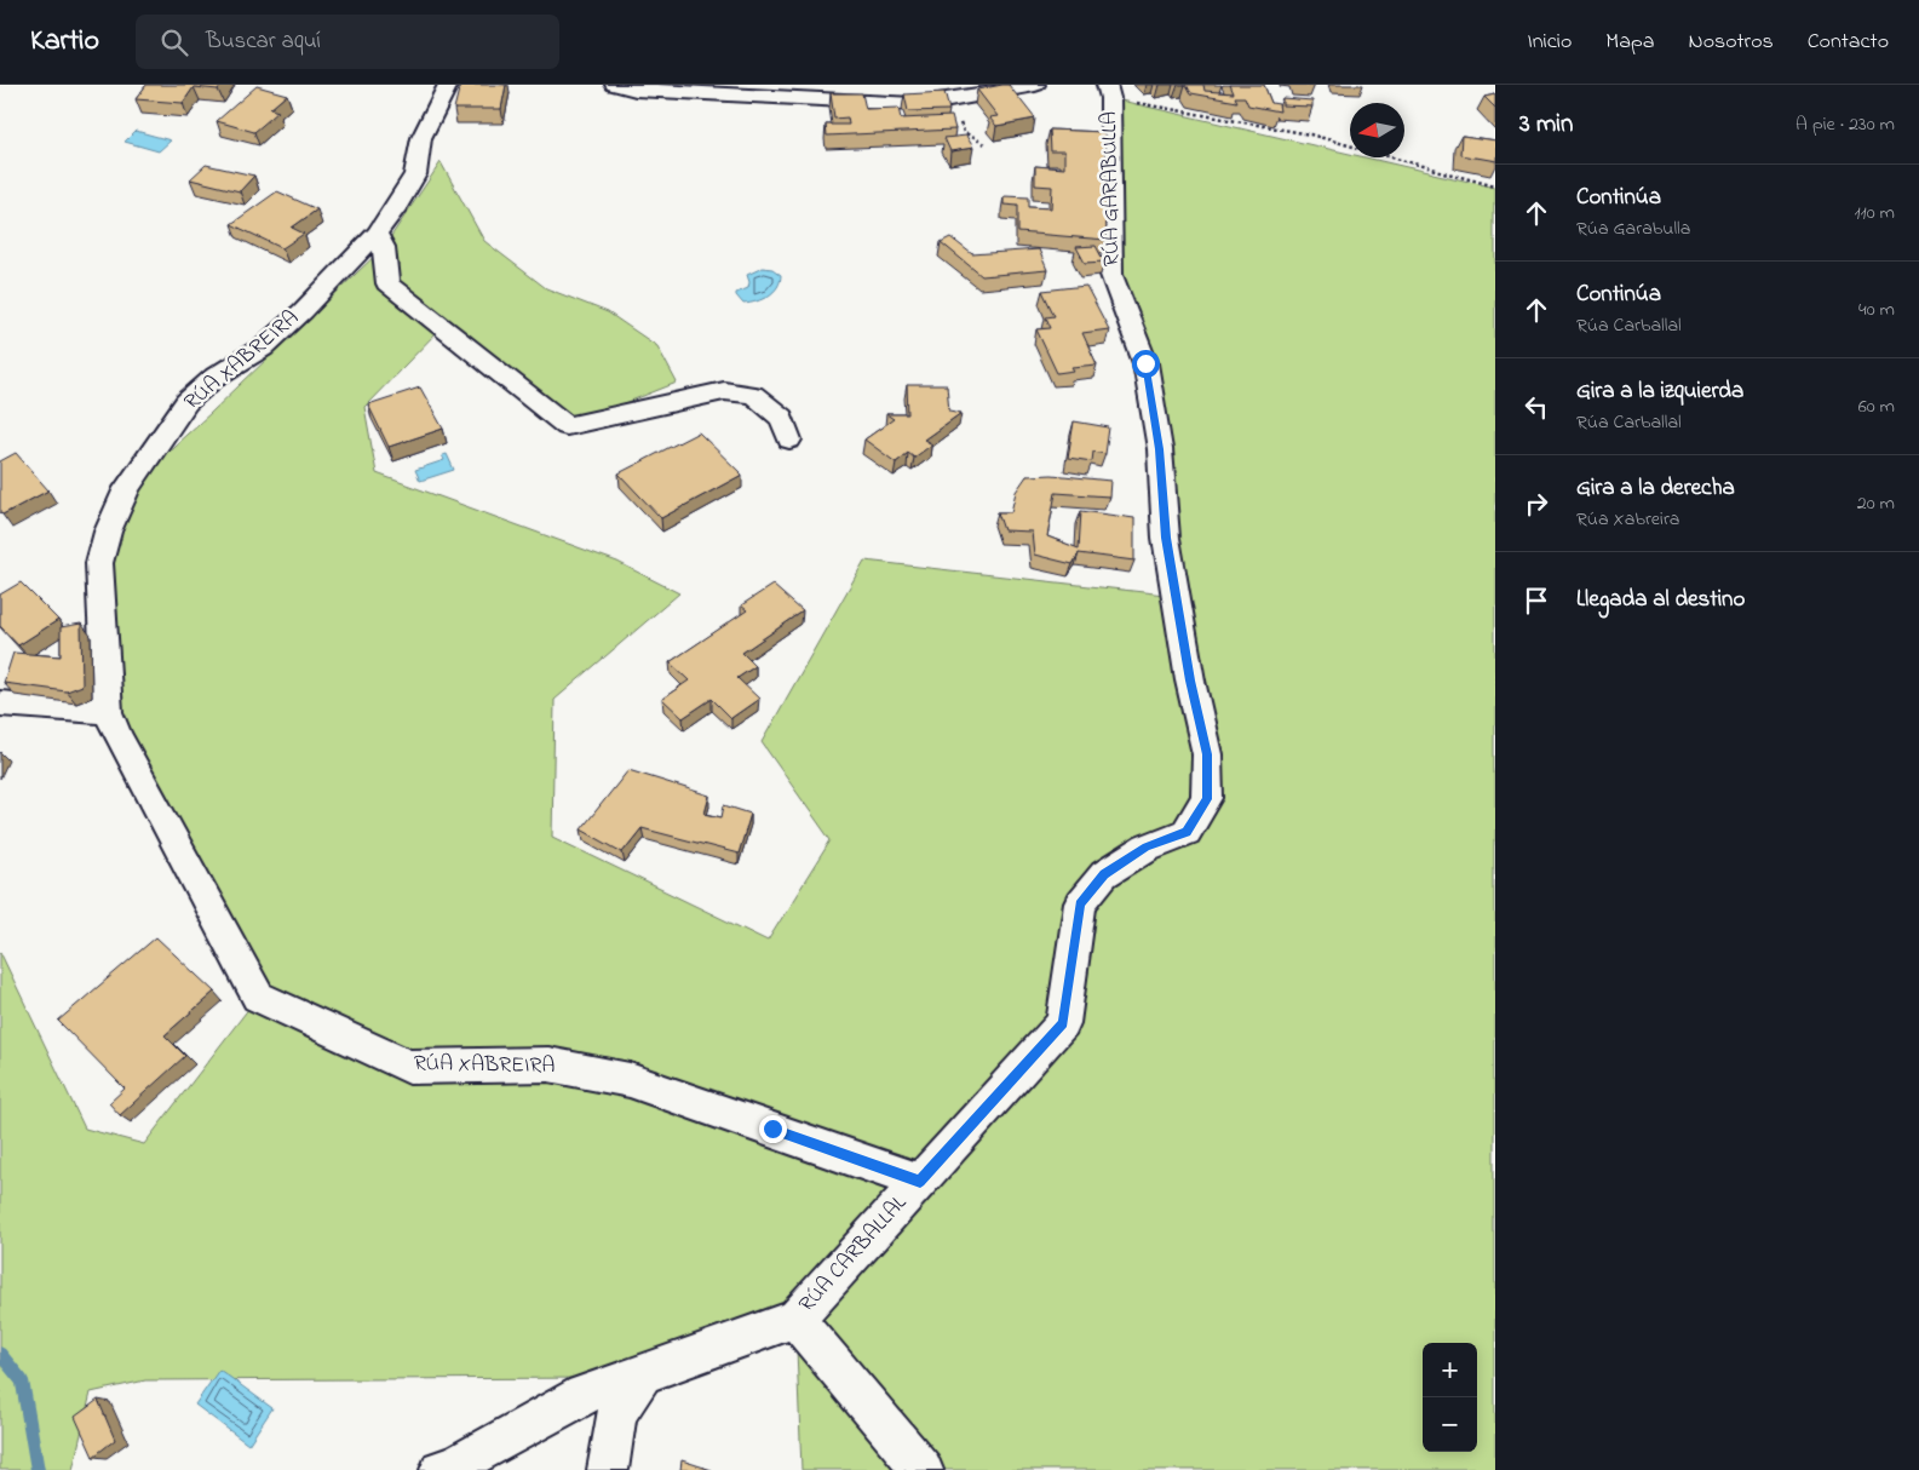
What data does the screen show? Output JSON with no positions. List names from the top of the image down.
{
  "streets": {
    "street": ["RÚA GARABULLA", "RÚA XABREIRA", "RÚA CARBALLAL"]
  },
  "crossings": [
    ["RÚA GARABULLA", "RÚA CARBALLAL"],
    ["RÚA XABREIRA", "RÚA CARBALLAL"]
  ],
  "north": "left",
  "page": {
    "header": "Kartio",
    "search": "Buscar aquí",
    "nav": [
      "Inicio",
      "Mapa",
      "Nosotros",
      "Contacto"
    ],
    "heading": ["3 min", "A pie · 230 m"],
    "list": [
      ["Continúa", "Rúa Garabulla", "110 m"],
      ["Continúa", "Rúa Carballal", "40 m"],
      ["Gira a la izquierda", "Rúa Carballal", "60 m"],
      ["Gira a la derecha", "Rúa Xabreira", "20 m"],
      "Llegada al destino"
    ],
    "map_buttons": ["+", "−"]
  }
}
